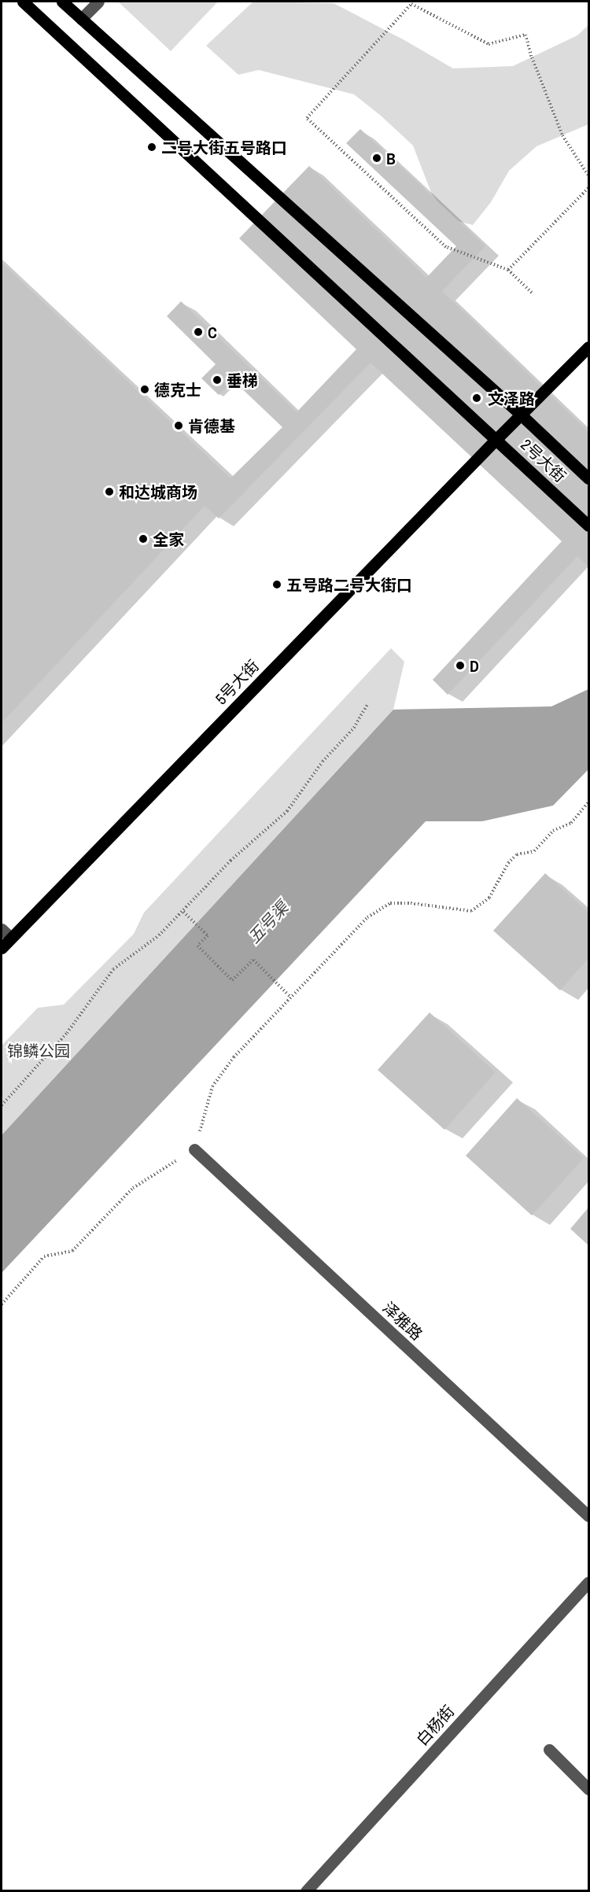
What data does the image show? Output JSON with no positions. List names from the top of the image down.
{
  "streets": {
    "main road": ["2号大街", "5号大街"],
    "street": ["泽雅路", "白杨街"]
  },
  "crossings": [
    ["2号大街", "5号大街"]
  ],
  "water": ["五号渠"],
  "parks": ["锦鳞公园"],
  "places": [
    "二号大街五号路口",
    "B",
    "C",
    "垂梯",
    "德克士",
    "文泽路",
    "肯德基",
    "和达城商场",
    "全家",
    "五号路二号大街口",
    "D"
  ]
}
